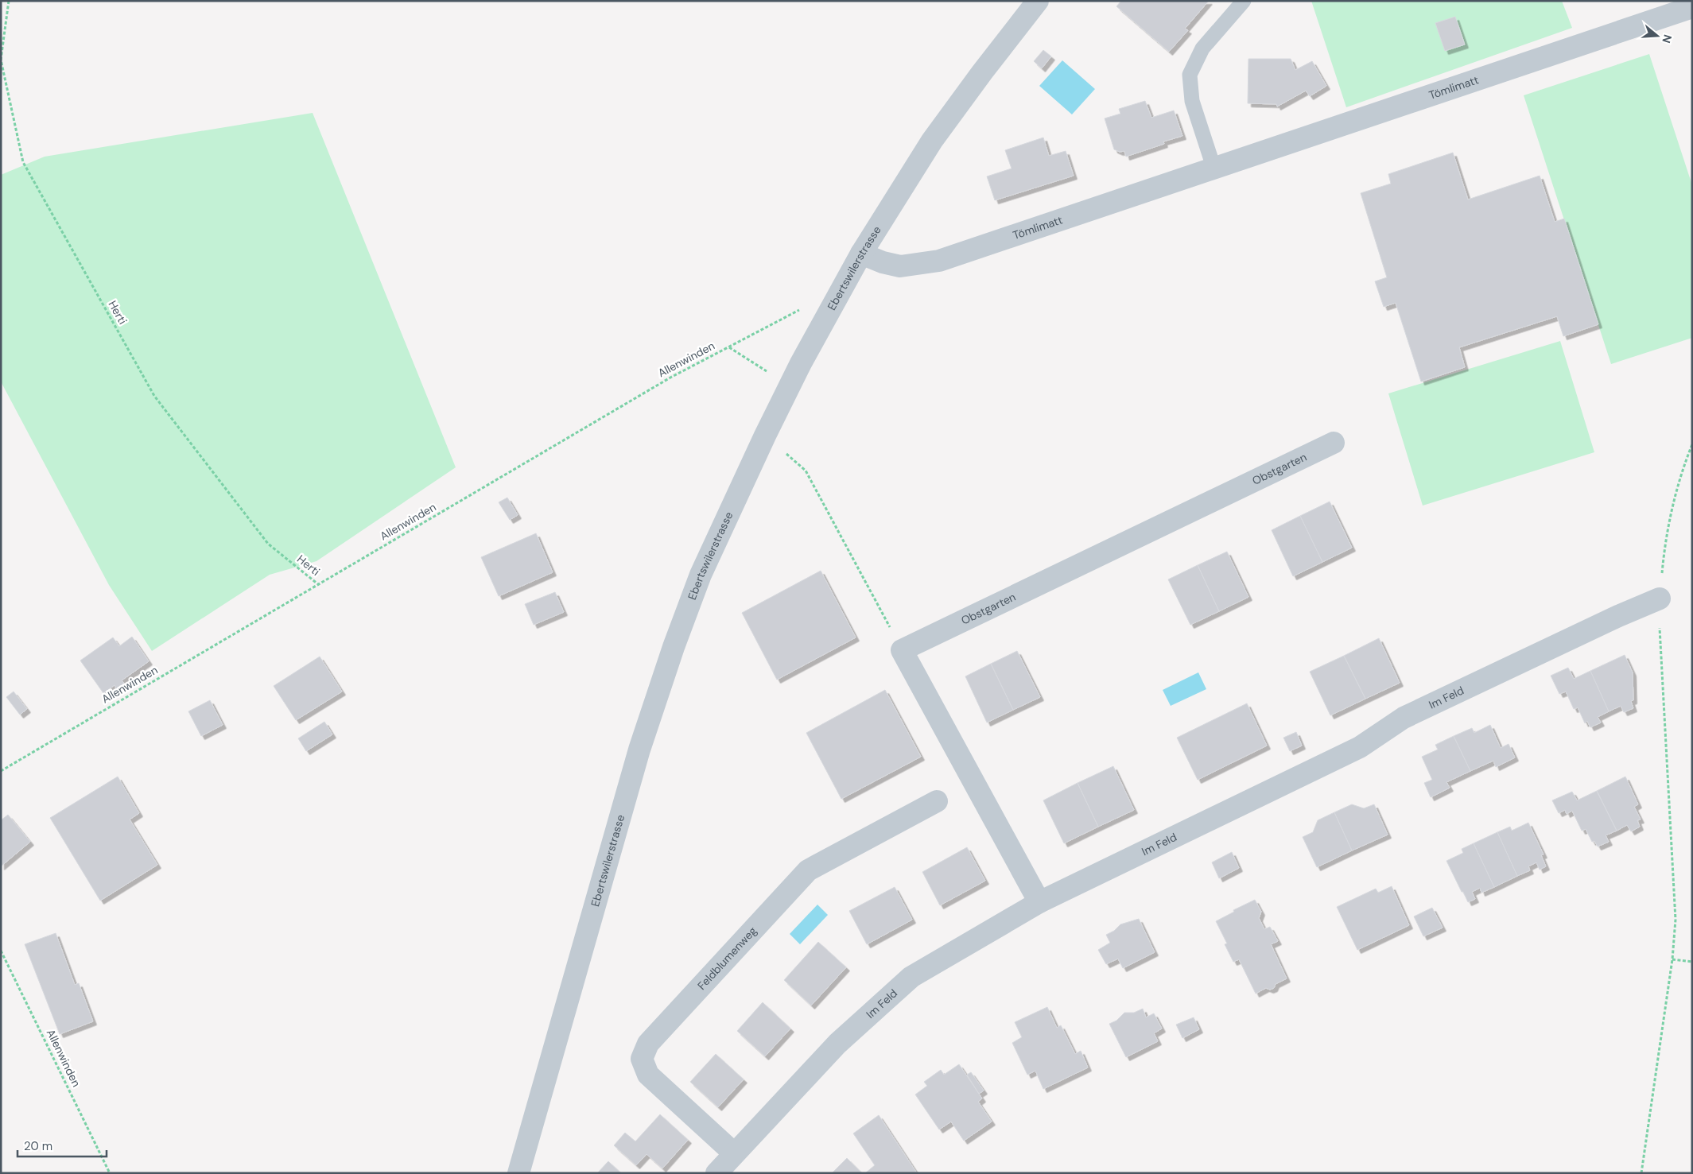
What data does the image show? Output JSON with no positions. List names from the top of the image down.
{
  "streets": {
    "street": [
      "Tömlimatt",
      "Ebertswilerstrasse",
      "Obstgarten",
      "Im Feld",
      "Feldblumenweg"
    ],
    "path": ["Herti", "Allenwinden"]
  },
  "crossings": [
    ["Tömlimatt", "Ebertswilerstrasse"],
    ["Ebertswilerstrasse", "Allenwinden"],
    ["Herti", "Allenwinden"],
    ["Im Feld", "Feldblumenweg"]
  ],
  "scale_bar": "20 m",
  "north": "right"
}
